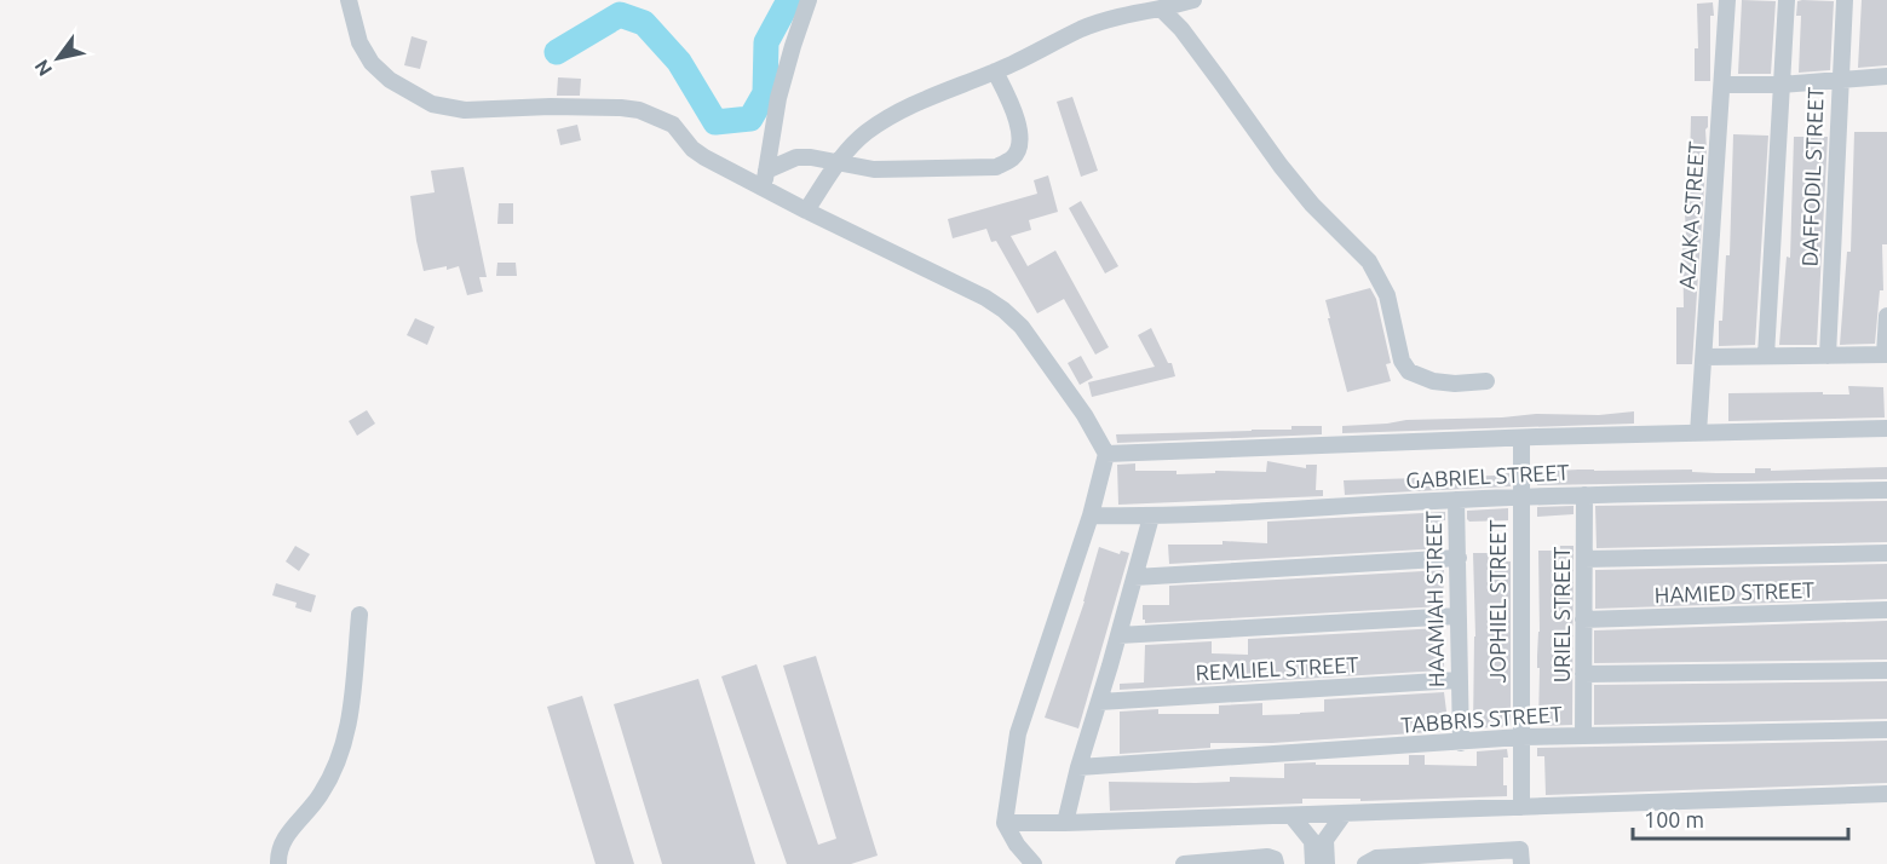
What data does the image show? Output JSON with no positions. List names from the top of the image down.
{
  "streets": {
    "street": [
      "DAFFODIL STREET",
      "AZAKA STREET",
      "GABRIEL STREET",
      "HAMIED STREET",
      "HAAMIAH STREET",
      "JOPHIEL STREET",
      "URIEL STREET",
      "REMLIEL STREET",
      "TABBRIS STREET"
    ]
  },
  "crossings": [
    ["GABRIEL STREET", "HAAMIAH STREET"],
    ["GABRIEL STREET", "JOPHIEL STREET"],
    ["GABRIEL STREET", "URIEL STREET"],
    ["HAMIED STREET", "URIEL STREET"],
    ["HAAMIAH STREET", "REMLIEL STREET"],
    ["HAAMIAH STREET", "TABBRIS STREET"],
    ["JOPHIEL STREET", "TABBRIS STREET"],
    ["URIEL STREET", "TABBRIS STREET"]
  ],
  "scale_bar": "100 m",
  "north": "bottom left"
}
